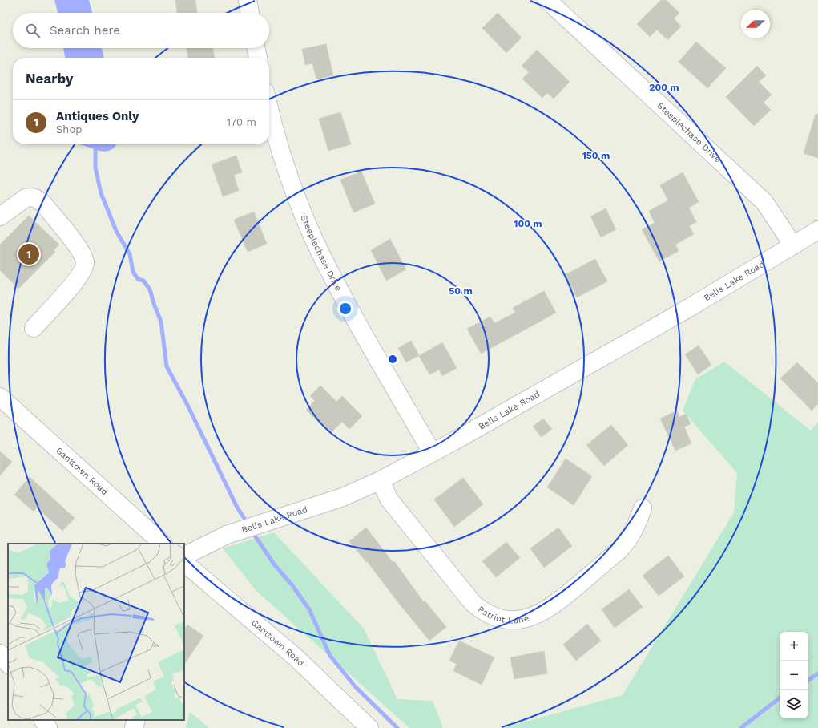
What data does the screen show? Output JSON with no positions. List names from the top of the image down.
{
  "streets": {
    "street": [
      "Steeplechase Drive",
      "Bells Lake Road",
      "Ganttown Road",
      "Patriot Lane"
    ]
  },
  "crossings": [
    ["Steeplechase Drive", "Bells Lake Road"],
    ["Bells Lake Road", "Patriot Lane"]
  ],
  "north": "left",
  "page": {
    "search": "Search here",
    "heading": "Nearby",
    "list": [
      {
        "mark": "1",
        "name": "Antiques Only",
        "note": "Shop",
        "value": "170 m"
      }
    ],
    "pins": "1",
    "map_buttons": ["+", "−"]
  },
  "rings": [
    "200 m",
    "150 m",
    "100 m",
    "50 m"
  ]
}
